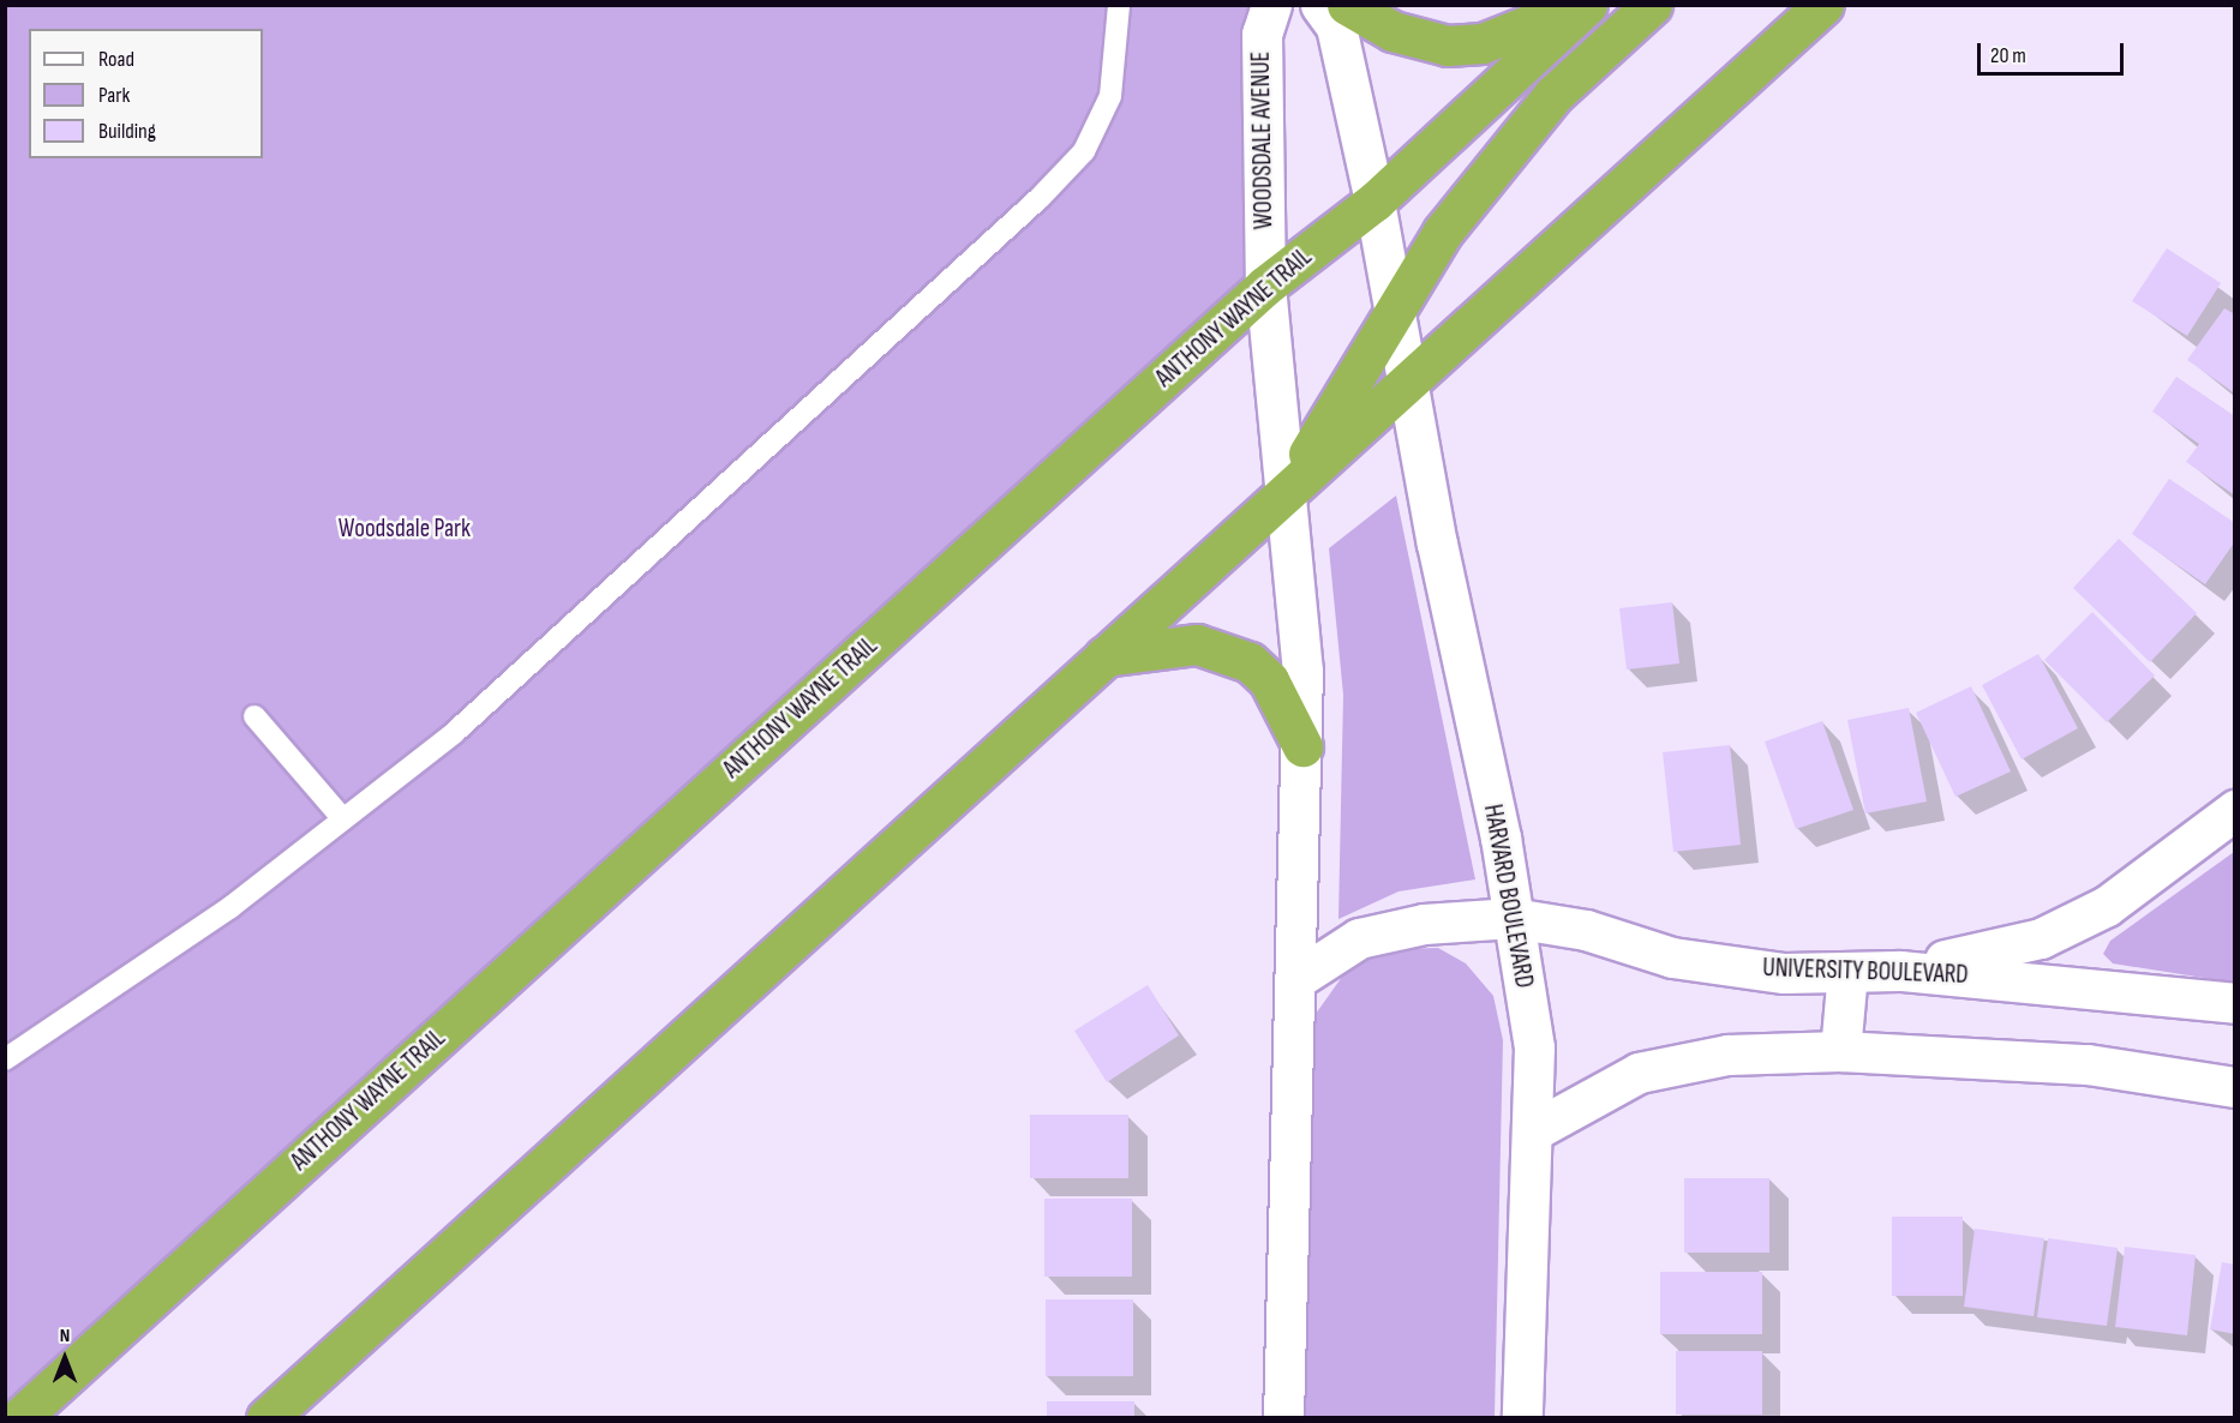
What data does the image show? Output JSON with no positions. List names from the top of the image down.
{
  "streets": {
    "highway": ["ANTHONY WAYNE TRAIL"],
    "street": ["WOODSDALE AVENUE", "HARVARD BOULEVARD", "UNIVERSITY BOULEVARD"]
  },
  "crossings": [
    ["WOODSDALE AVENUE", "ANTHONY WAYNE TRAIL"],
    ["HARVARD BOULEVARD", "UNIVERSITY BOULEVARD"]
  ],
  "parks": ["Woodsdale Park"],
  "legend": ["Road", "Park", "Building"],
  "scale_bar": "20 m",
  "north": "top"
}
